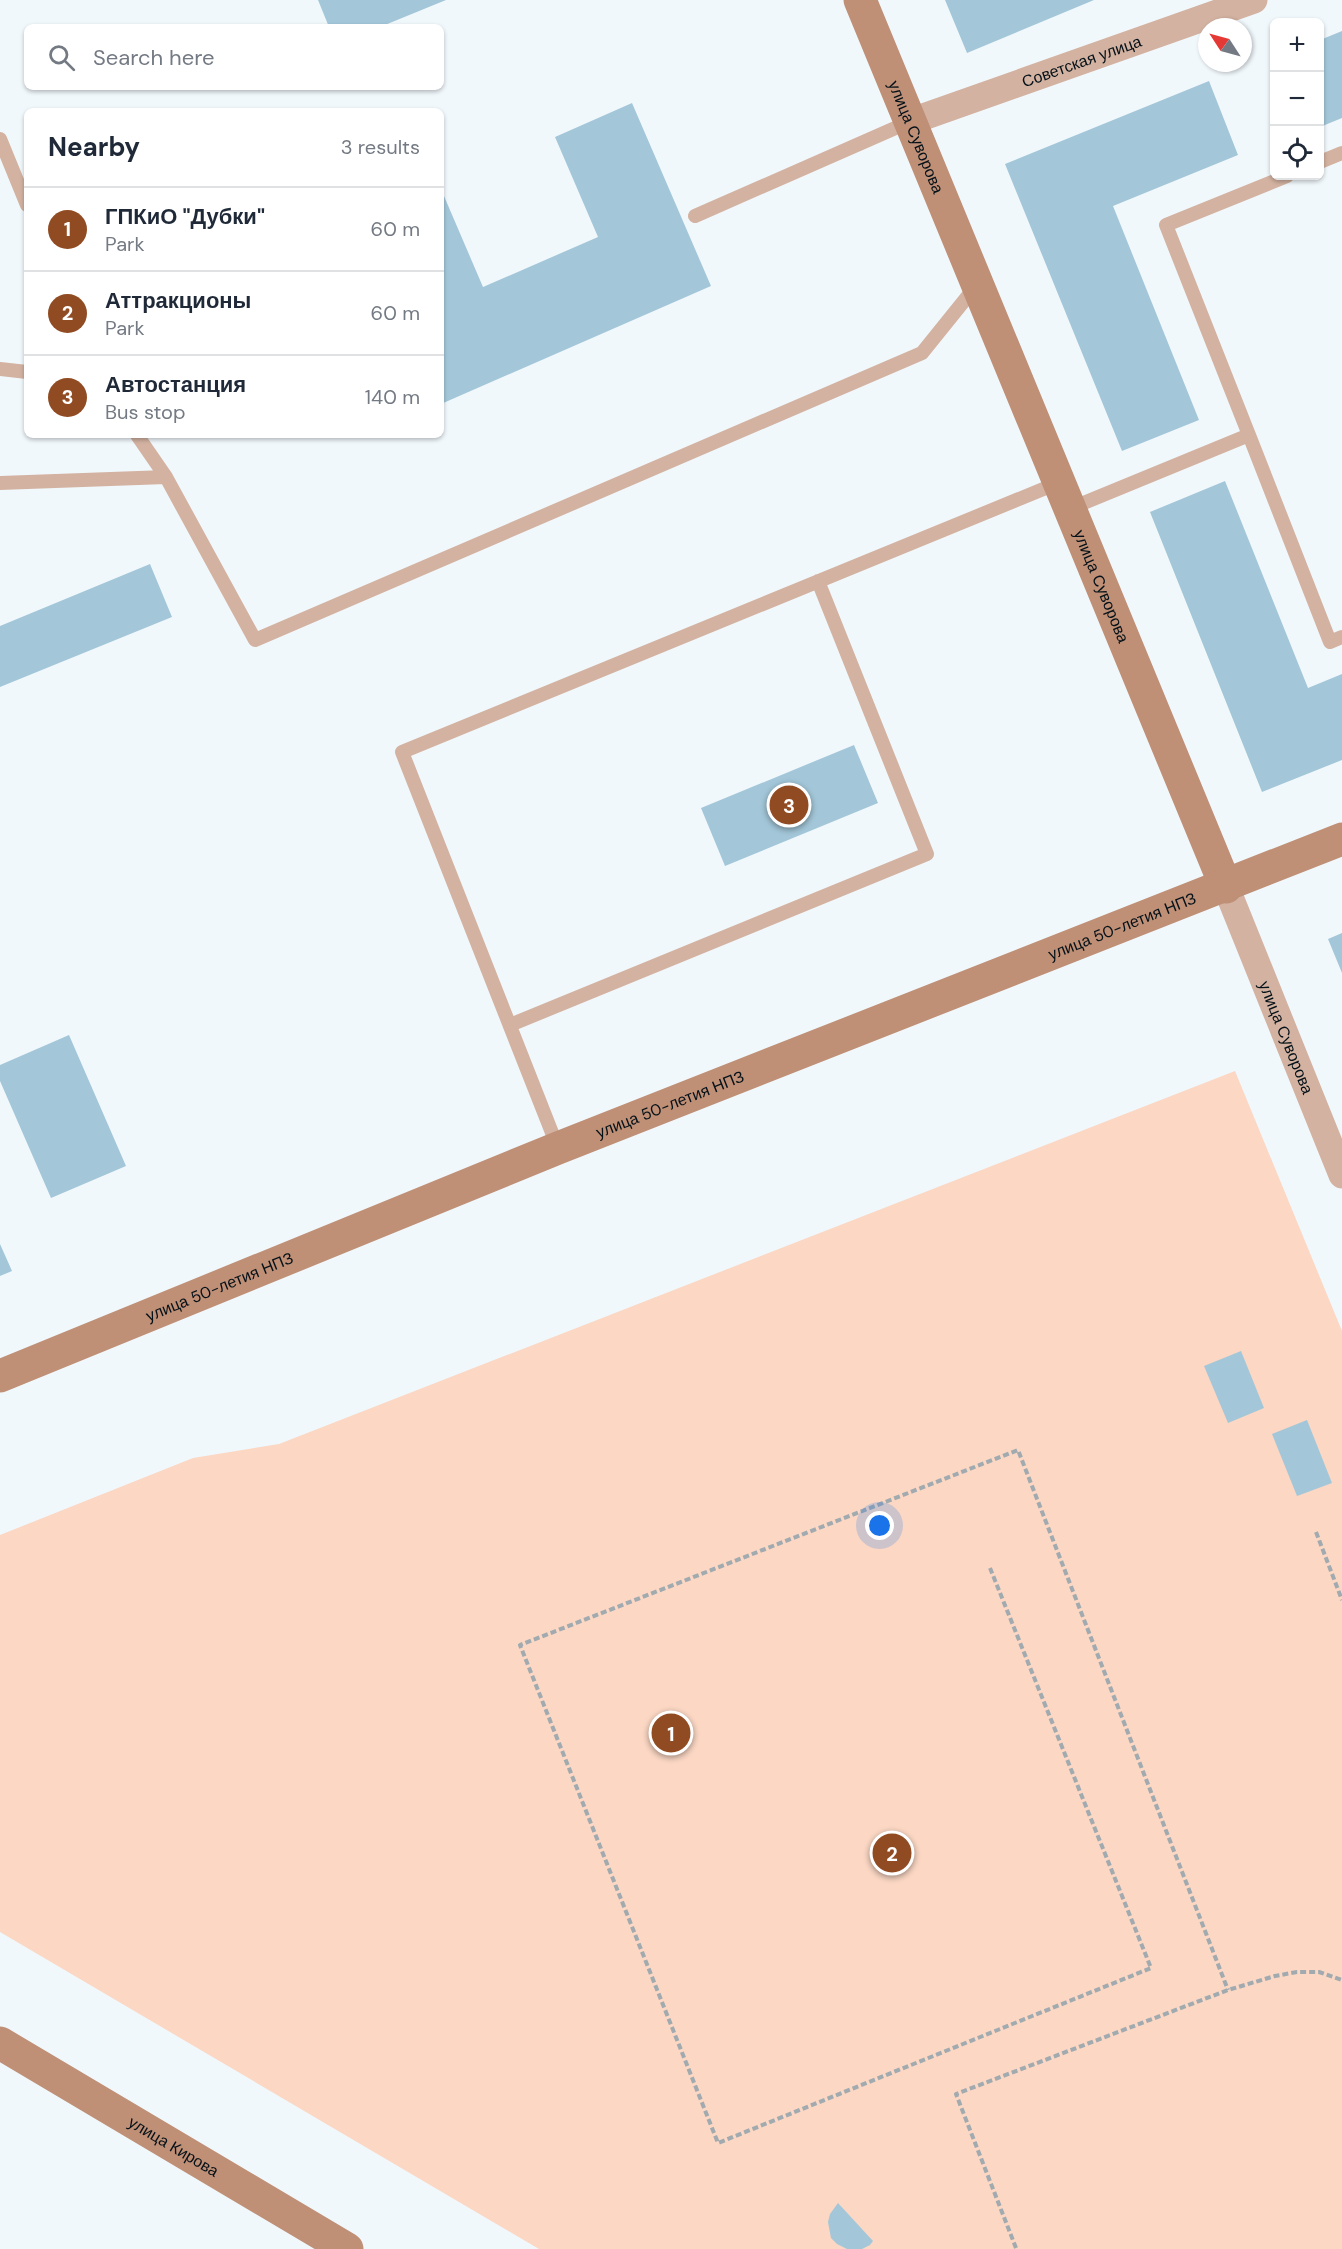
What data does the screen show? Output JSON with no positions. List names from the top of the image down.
{
  "streets": {
    "main road": ["улица Суворова", "улица 50-летия НПЗ", "улица Кирова"],
    "street": ["Советская улица"]
  },
  "crossings": [
    ["Советская улица", "улица Суворова"],
    ["улица Суворова", "улица 50-летия НПЗ"]
  ],
  "north": "top left",
  "page": {
    "map_buttons": ["+", "−"],
    "search": "Search here",
    "heading": ["Nearby", "3 results"],
    "list": [
      {
        "mark": "1",
        "name": "ГПКиО \"Дубки\"",
        "note": "Park",
        "value": "60 m"
      },
      {
        "mark": "2",
        "name": "Аттракционы",
        "note": "Park",
        "value": "60 m"
      },
      {
        "mark": "3",
        "name": "Автостанция",
        "note": "Bus stop",
        "value": "140 m"
      }
    ],
    "pins": ["3", "1", "2"]
  }
}
